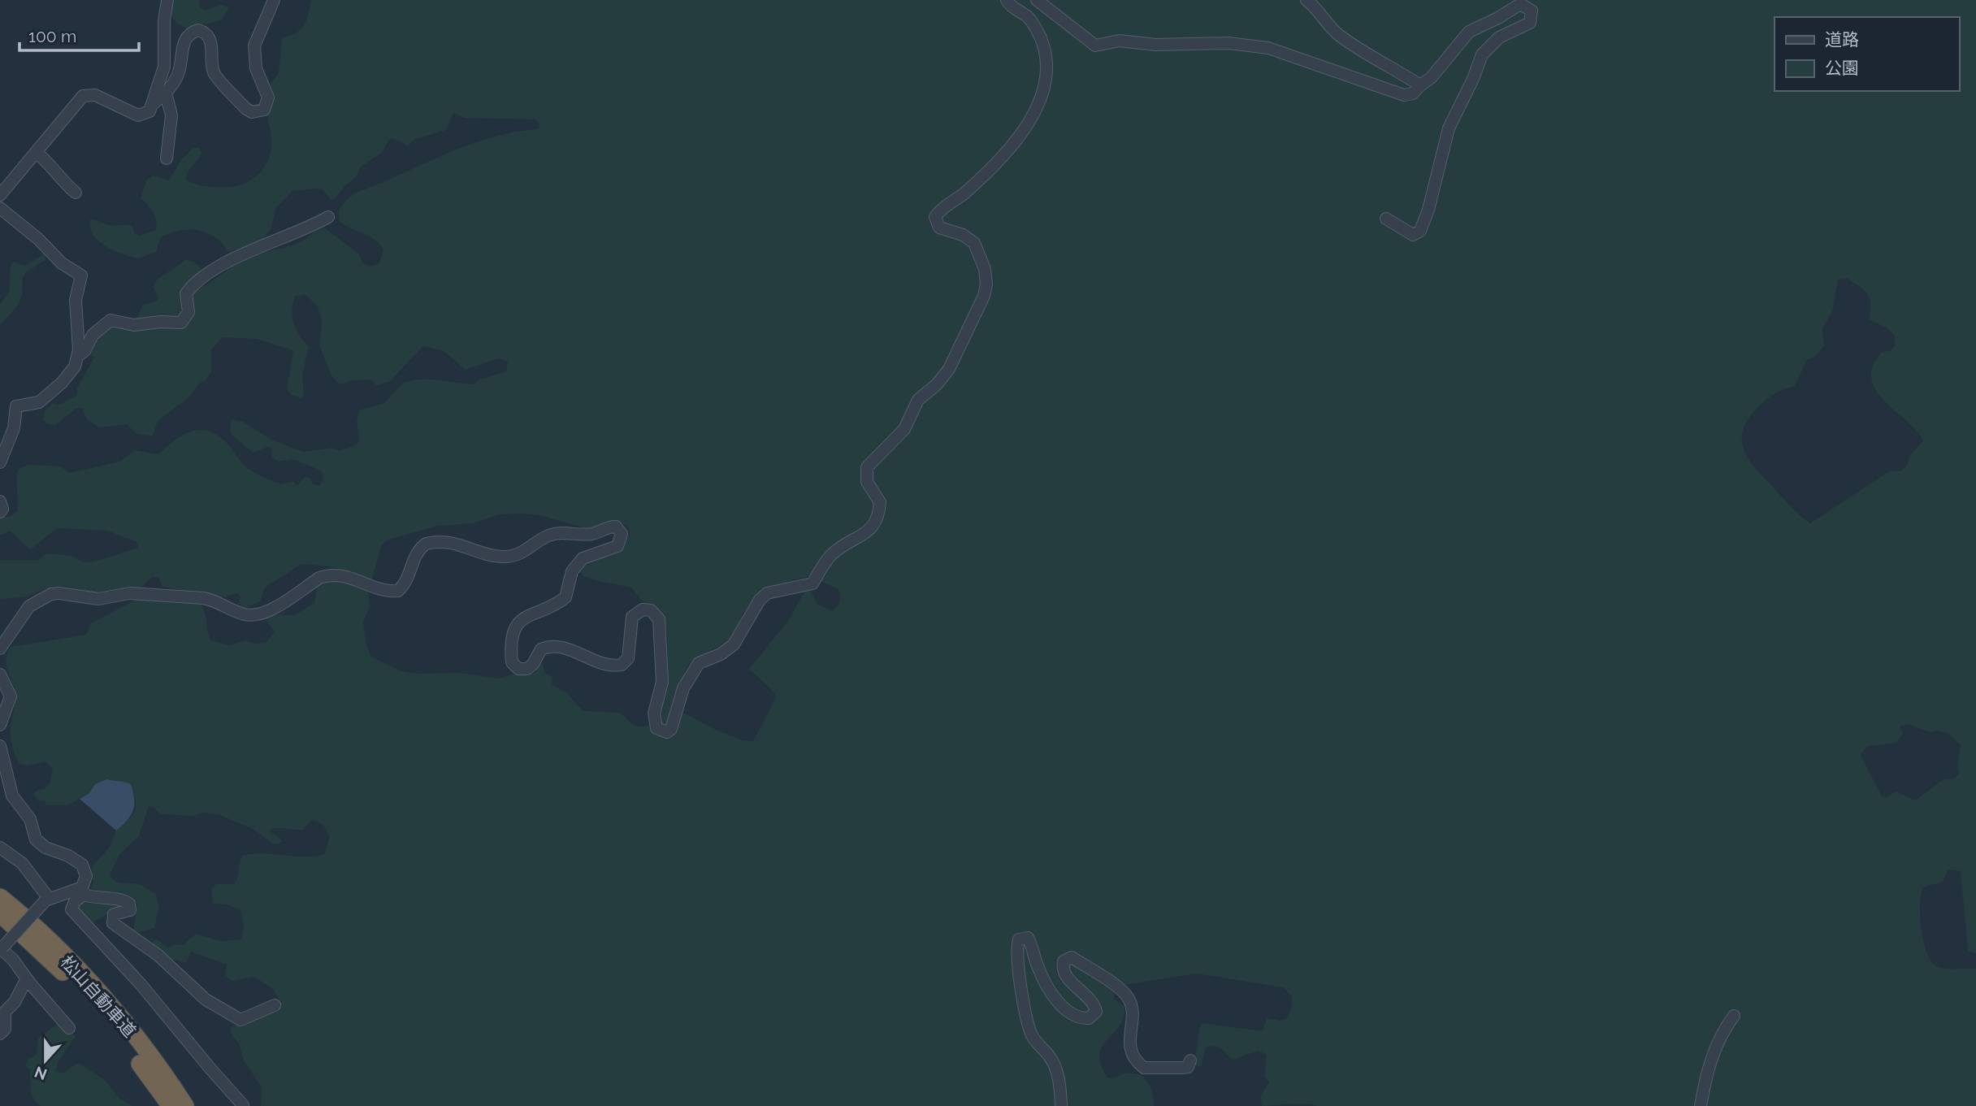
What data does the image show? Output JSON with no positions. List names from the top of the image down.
{
  "streets": {
    "highway": ["松山自動車道"]
  },
  "legend": ["道路", "公園"],
  "scale_bar": "100 m",
  "north": "bottom"
}
